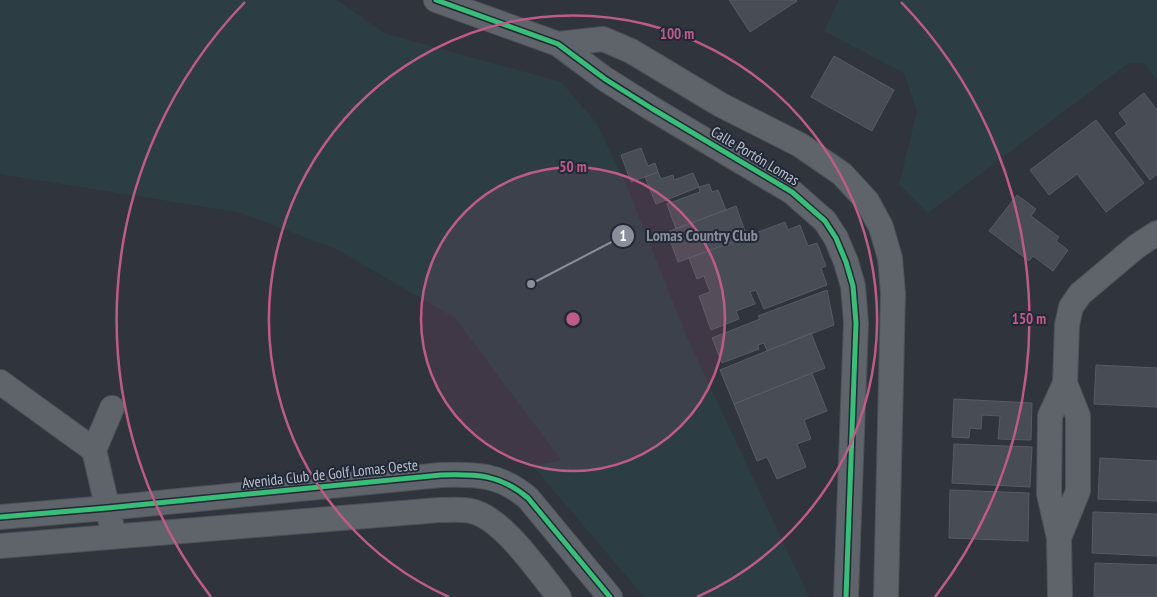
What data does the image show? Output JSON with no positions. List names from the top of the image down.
{
  "streets": {
    "street": ["Calle Portón Lomas", "Avenida Club de Golf Lomas Oeste"]
  },
  "places": ["Lomas Country Club"],
  "rings": ["100 m", "50 m", "150 m"]
}
